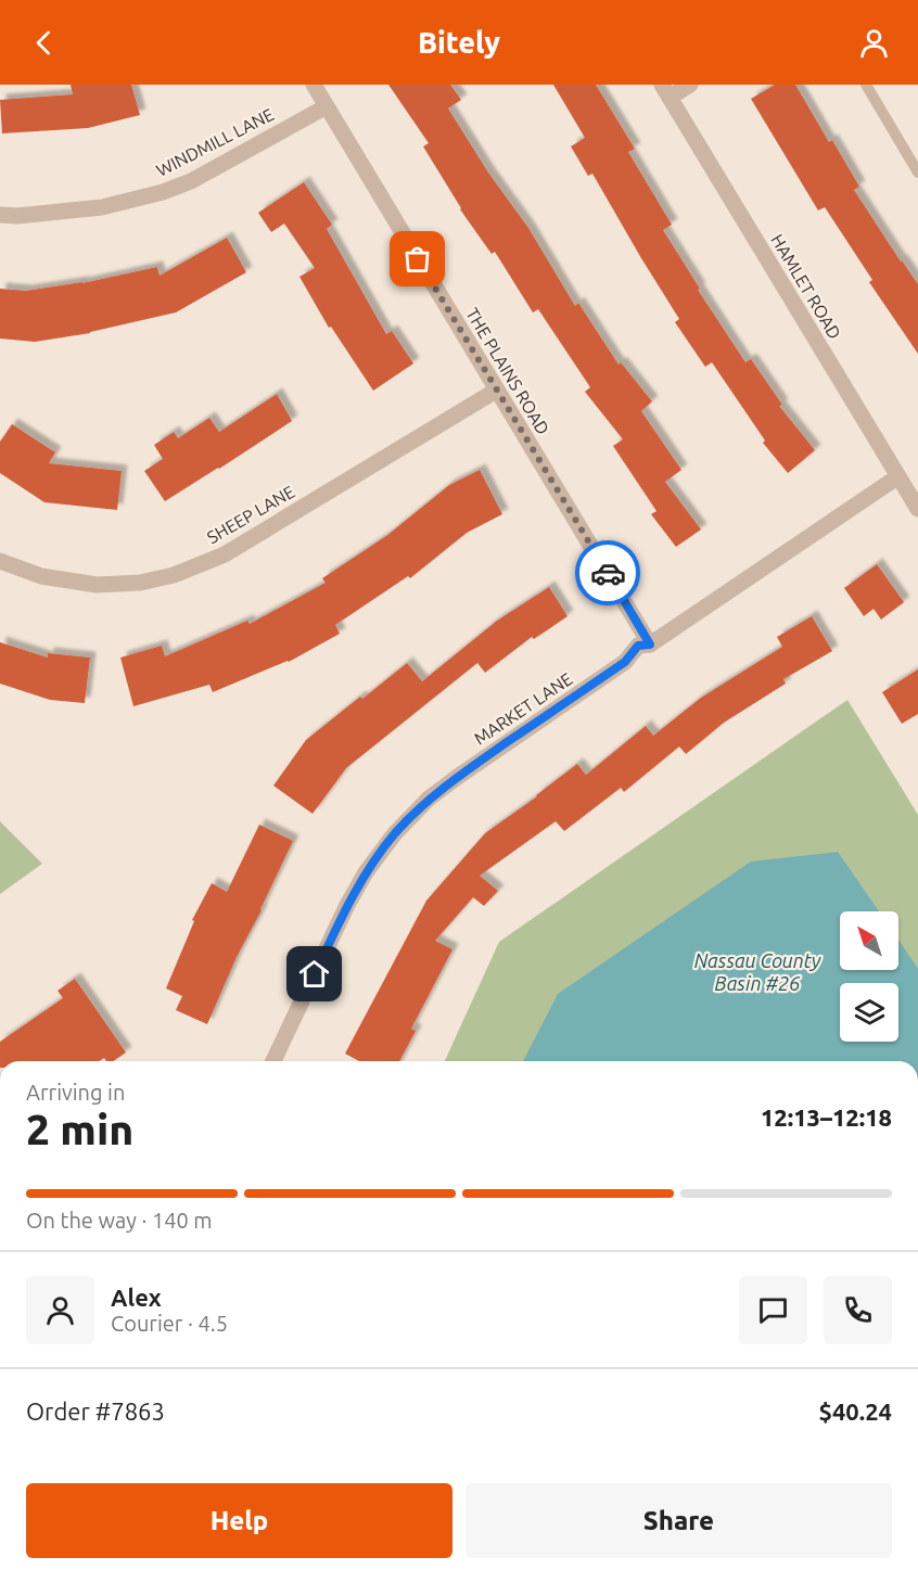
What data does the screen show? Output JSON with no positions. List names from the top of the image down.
{
  "streets": {
    "street": [
      "WINDMILL LANE",
      "HAMLET ROAD",
      "THE PLAINS ROAD",
      "SHEEP LANE",
      "MARKET LANE"
    ]
  },
  "crossings": [
    ["WINDMILL LANE", "THE PLAINS ROAD"],
    ["HAMLET ROAD", "MARKET LANE"],
    ["THE PLAINS ROAD", "SHEEP LANE"],
    ["THE PLAINS ROAD", "MARKET LANE"]
  ],
  "water": ["Nassau County Basin #26"],
  "north": "top left",
  "page": {
    "header": "Bitely",
    "heading": ["2 min", "Arriving in", "12:13–12:18"],
    "panel": [
      "Alex",
      "Courier · 4.5",
      "Order #7863",
      "$40.24"
    ],
    "bar": "On the way · 140 m",
    "buttons": ["Help", "Share"]
  }
}
